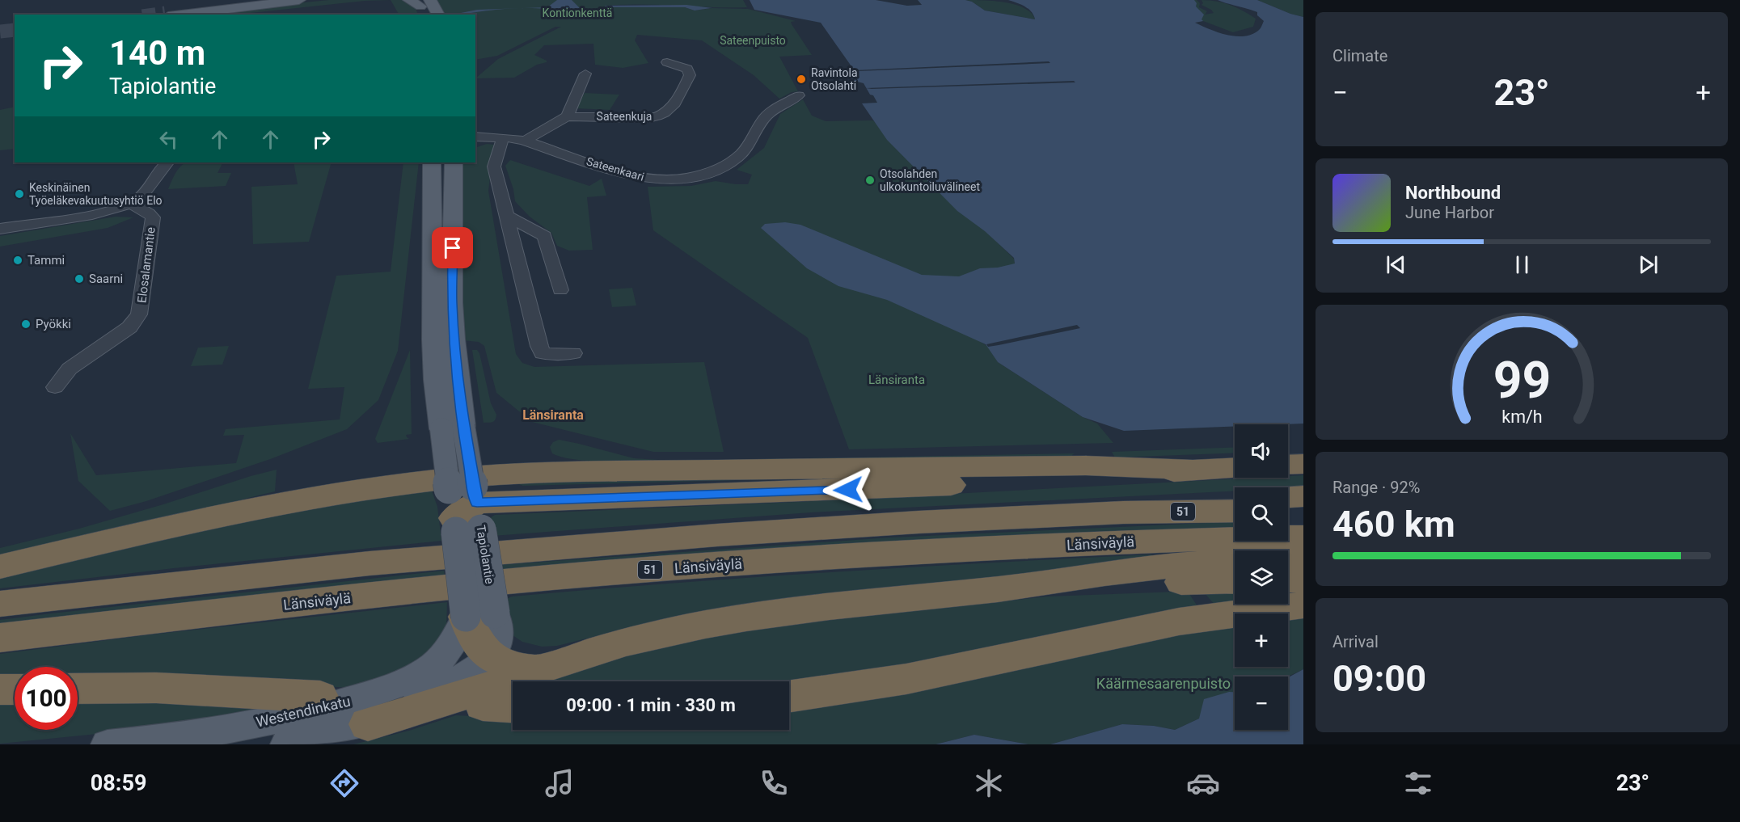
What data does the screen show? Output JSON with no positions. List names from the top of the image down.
{
  "streets": {
    "highway": ["51", "Länsiväylä"],
    "main road": ["Tapiolantie", "Westendinkatu"],
    "street": ["Sateenkuja", "Sateenkaari", "Elosalamantie"]
  },
  "crossings": [
    ["Tapiolantie", "Westendinkatu"]
  ],
  "districts": ["Länsiranta"],
  "parks": [
    "Kontionkenttä",
    "Sateenpuisto",
    "Länsiranta",
    "Käärmesaarenpuisto"
  ],
  "places": [
    "Ravintola Otsolahti",
    "Otsolahden ulkokuntoiluvälineet",
    "Keskinäinen Työeläkevakuutusyhtiö Elo",
    "Tammi",
    "Saarni",
    "Pyökki"
  ],
  "page": {
    "tile": [
      "Climate",
      ["Range · 92%", "460 km"],
      ["Arrival", "09:00"]
    ],
    "turn": ["140 m", "Tapiolantie"],
    "heat": ["−", "23°", "+"],
    "song": ["Northbound", "June Harbor"],
    "map_buttons": ["+", "−"],
    "limit": "100",
    "trip": "09:00 · 1 min · 330 m",
    "tabs": ["08:59", "23°"],
    "gauge": ["99", "km/h"]
  }
}
